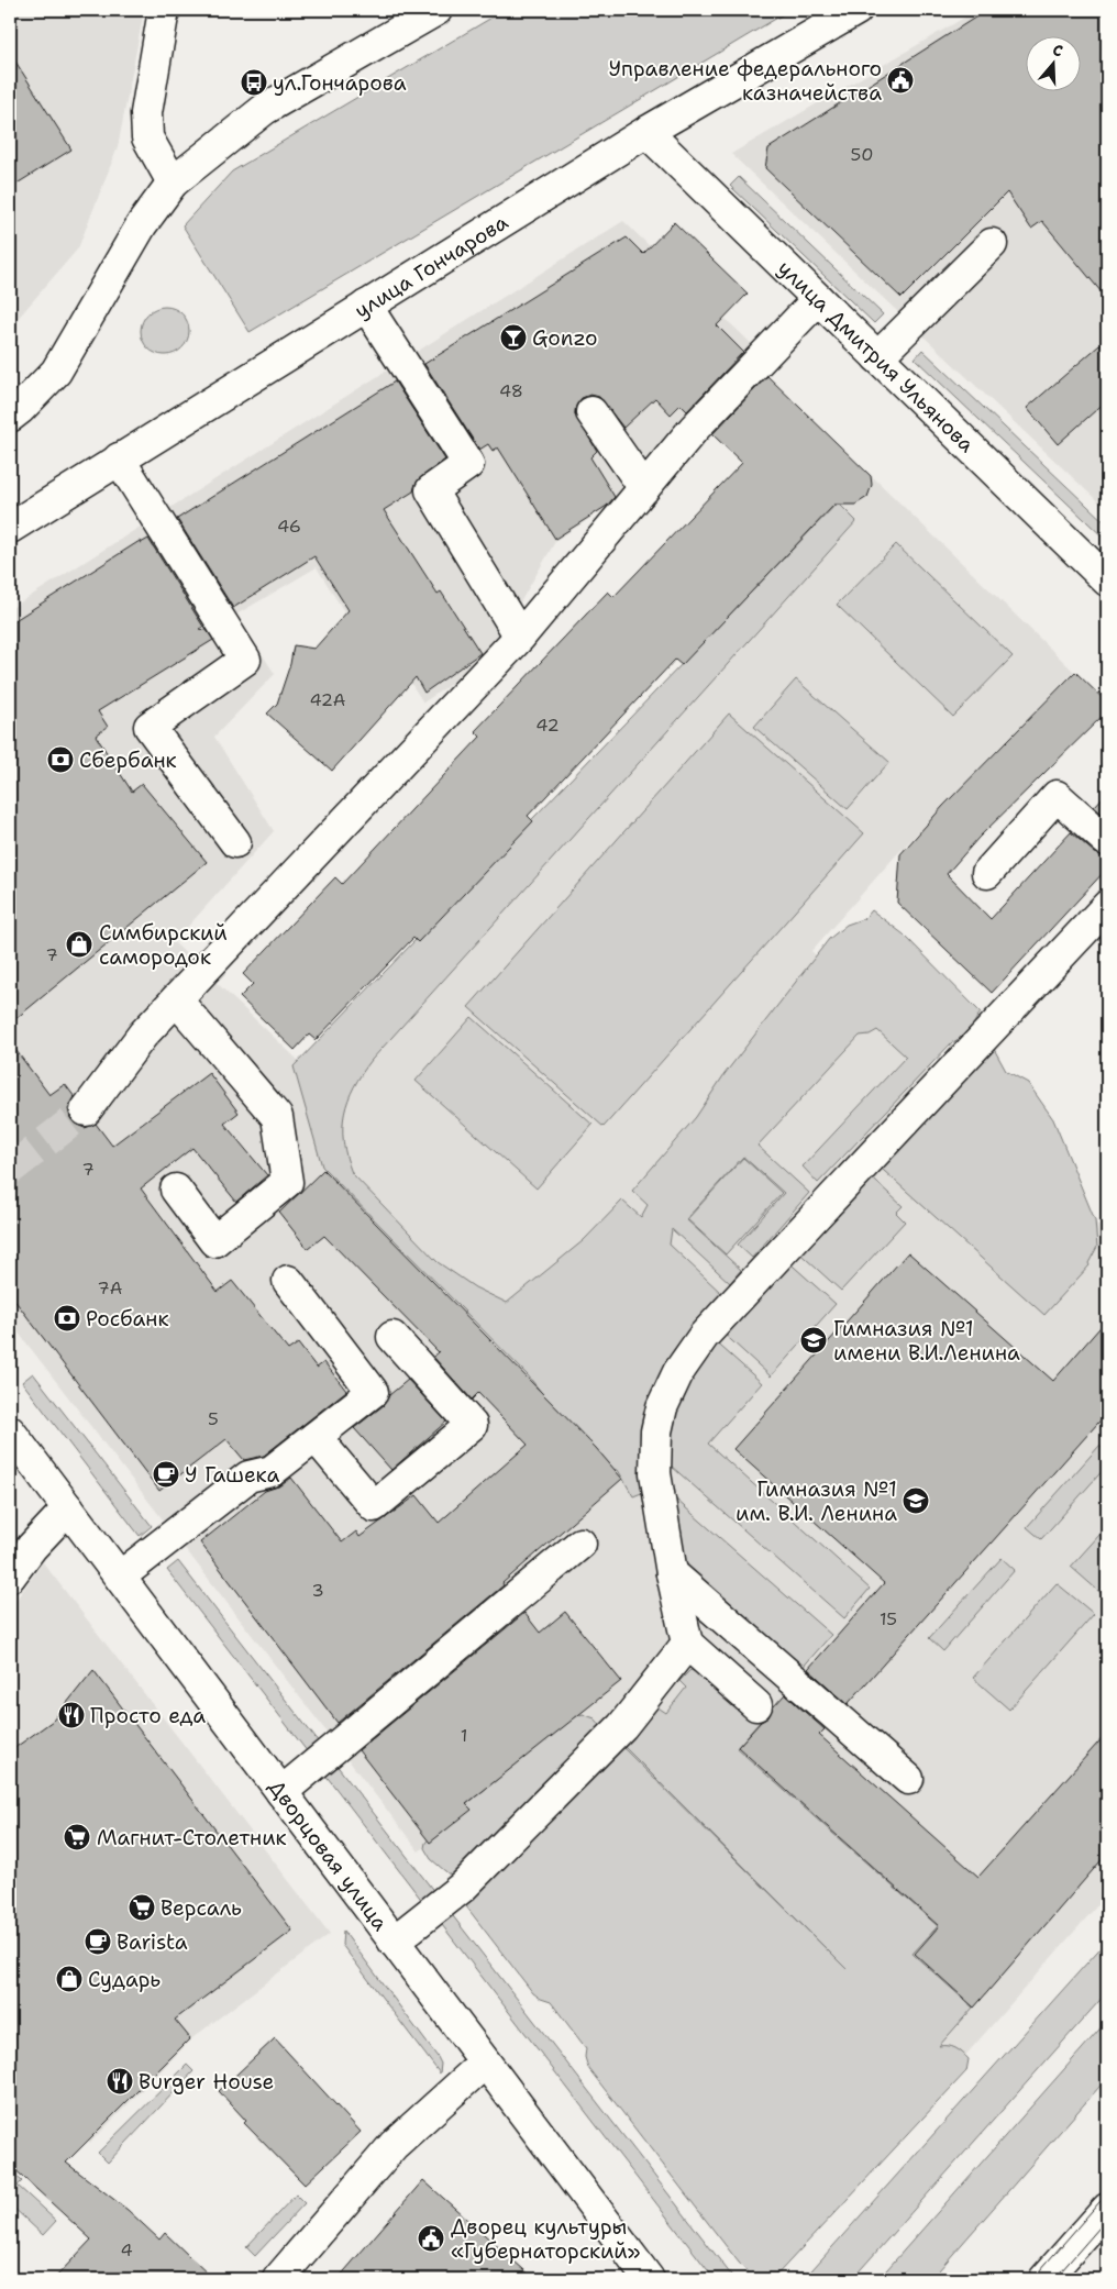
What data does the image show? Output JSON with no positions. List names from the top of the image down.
{
  "streets": {
    "street": ["улица Гончарова", "улица Дмитрия Ульянова", "Дворцовая улица"]
  },
  "crossings": [
    ["улица Гончарова", "улица Дмитрия Ульянова"]
  ],
  "places": {
    "public building": ["Управление федерального казначейства", "Дворец культуры «Губернаторский»"],
    "bus stop": ["ул.Гончарова"],
    "bar": ["Gonzo"],
    "bank": ["Сбербанк", "Росбанк"],
    "shop": ["Симбирский самородок", "Сударь"],
    "school or university": ["Гимназия №1 имени В.И.Ленина", "Гимназия №1 им. В.И. Ленина"],
    "cafe": ["У Гашека", "Barista"],
    "restaurant": ["Просто еда", "Burger House"],
    "supermarket": ["Магнит-Столетник", "Версаль"]
  },
  "house_numbers": [
    "50",
    "48",
    "46",
    "42А",
    "42",
    "7",
    "7",
    "7А",
    "5",
    "3",
    "15",
    "1",
    "4"
  ],
  "north": "top"
}
